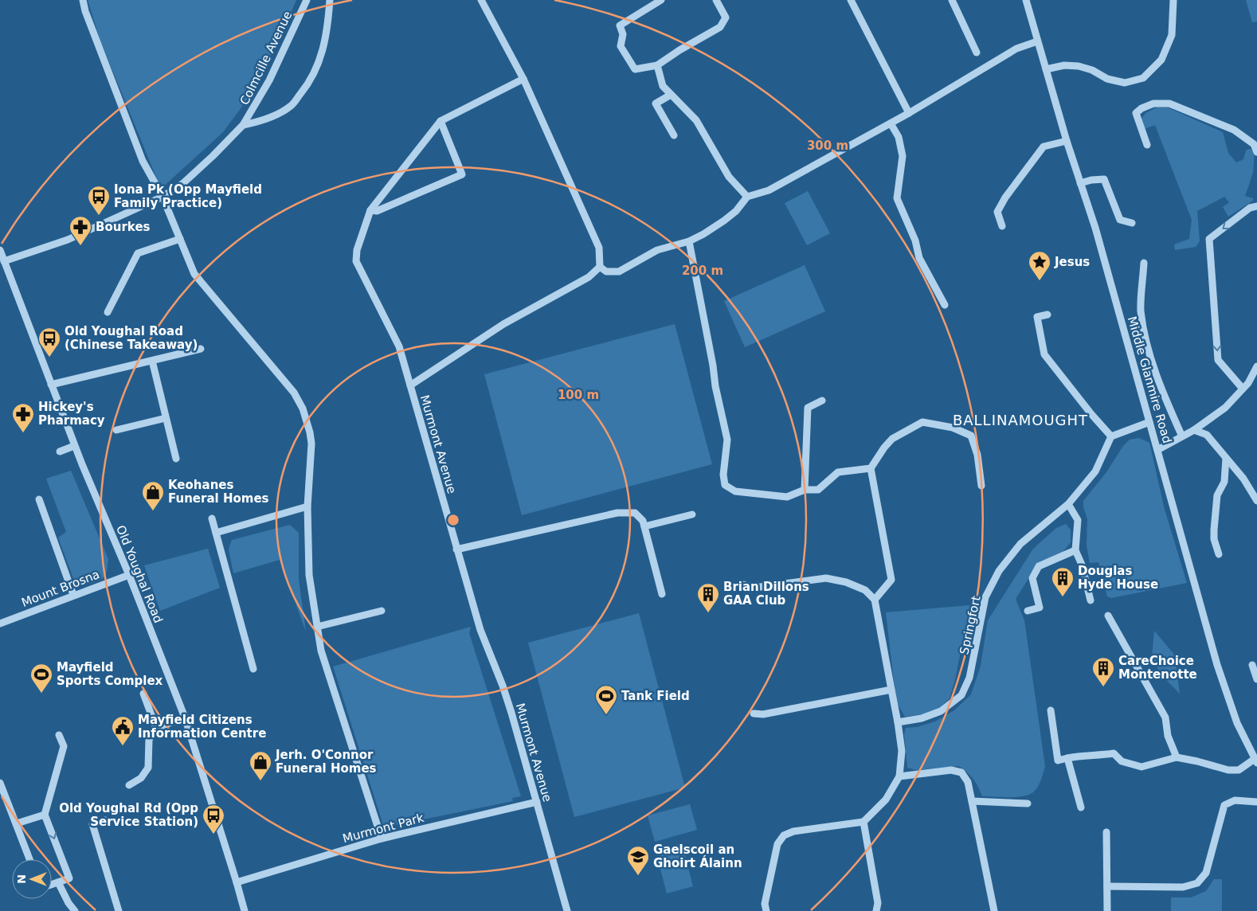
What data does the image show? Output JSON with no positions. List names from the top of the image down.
{
  "streets": {
    "street": [
      "Colmcille Avenue",
      "Middle Glanmire Road",
      "Murmont Avenue",
      "Old Youghal Road",
      "Mount Brosna",
      "Springfort",
      "Murmont Park"
    ]
  },
  "crossings": [
    ["Colmcille Avenue", "Old Youghal Road"],
    ["Murmont Avenue", "Murmont Park"],
    ["Old Youghal Road", "Mount Brosna"],
    ["Old Youghal Road", "Murmont Park"]
  ],
  "districts": ["BALLINAMOUGHT"],
  "places": {
    "bus stop": ["Iona Pk (Opp Mayfield Family Practice)", "Old Youghal Road (Chinese Takeaway)", "Old Youghal Rd (Opp Service Station)"],
    "pharmacy": ["Bourkes", "Hickey's Pharmacy"],
    "place": ["Jesus"],
    "shop": ["Keohanes Funeral Homes", "Jerh. O'Connor Funeral Homes"],
    "building": ["Douglas Hyde House", "Brian Dillons GAA Club", "CareChoice Montenotte"],
    "sports": ["Mayfield Sports Complex", "Tank Field"],
    "public building": ["Mayfield Citizens Information Centre"],
    "school or university": ["Gaelscoil an Ghoirt Álainn"]
  },
  "north": "left",
  "rings": ["300 m", "200 m", "100 m"]
}
